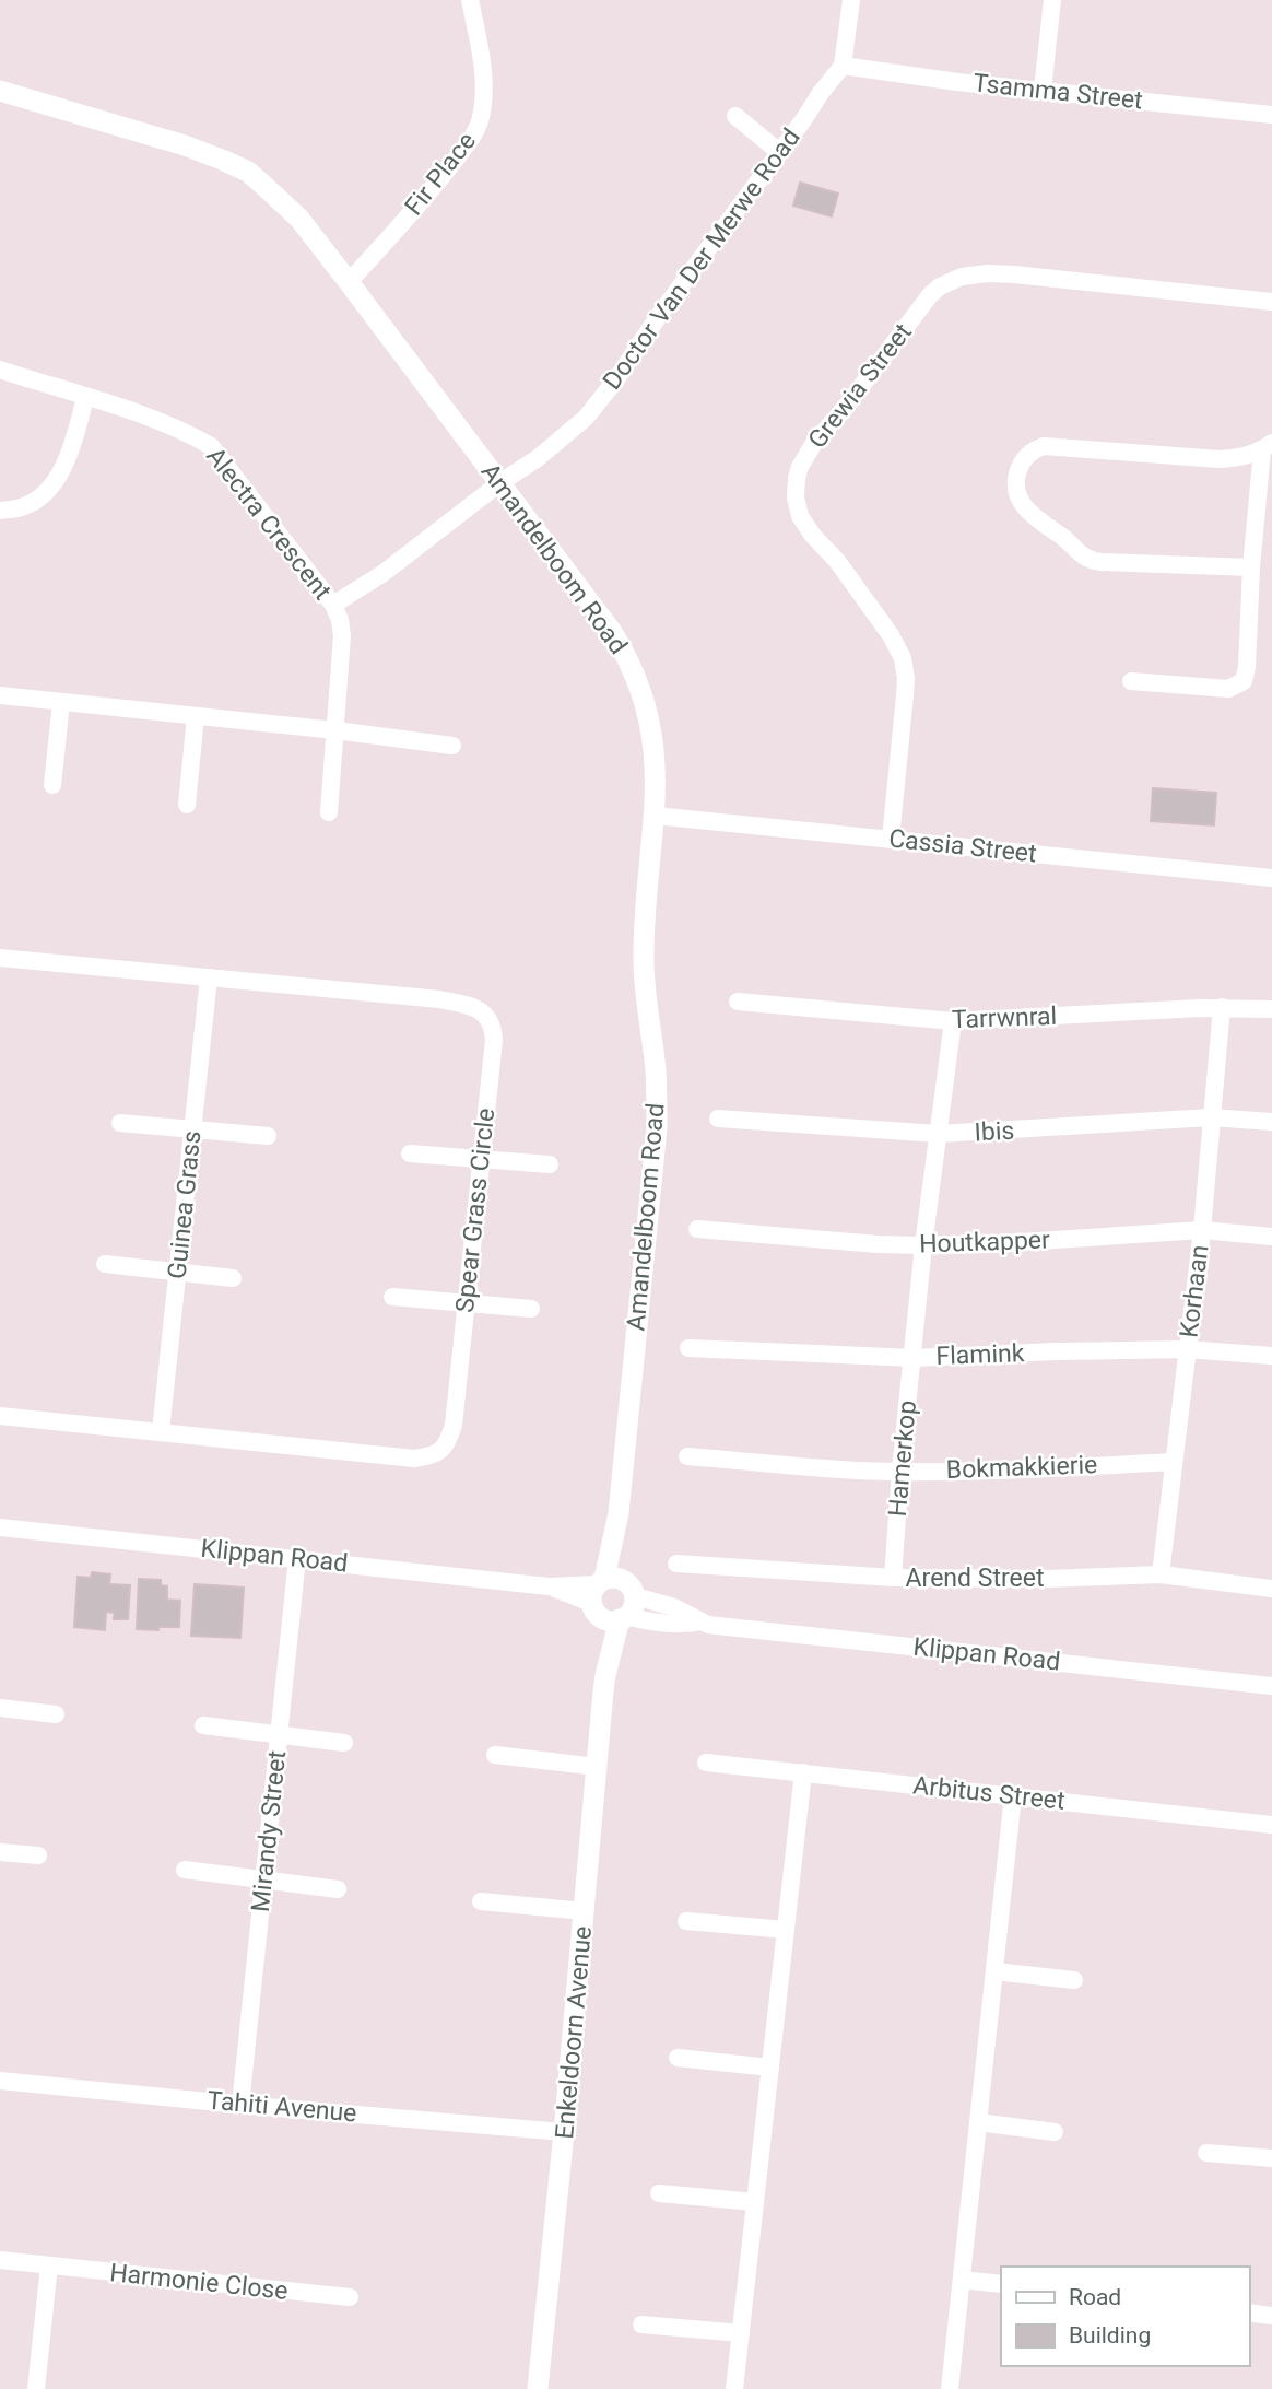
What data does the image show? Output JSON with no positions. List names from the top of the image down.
{
  "streets": {
    "street": [
      "Tsamma Street",
      "Fir Place",
      "Doctor Van Der Merwe Road",
      "Grewia Street",
      "Alectra Crescent",
      "Amandelboom Road",
      "Cassia Street",
      "Tarrwnral",
      "Ibis",
      "Guinea Grass",
      "Spear Grass Circle",
      "Houtkapper",
      "Korhaan",
      "Flamink",
      "Hamerkop",
      "Bokmakkierie",
      "Klippan Road",
      "Arend Street",
      "Arbitus Street",
      "Mirandy Street",
      "Enkeldoorn Avenue",
      "Tahiti Avenue",
      "Harmonie Close"
    ]
  },
  "crossings": [
    ["Tsamma Street", "Doctor Van Der Merwe Road"],
    ["Fir Place", "Amandelboom Road"],
    ["Doctor Van Der Merwe Road", "Alectra Crescent"],
    ["Doctor Van Der Merwe Road", "Amandelboom Road"],
    ["Grewia Street", "Cassia Street"],
    ["Amandelboom Road", "Cassia Street"],
    ["Amandelboom Road", "Klippan Road"],
    ["Amandelboom Road", "Enkeldoorn Avenue"],
    ["Tarrwnral", "Korhaan"],
    ["Tarrwnral", "Hamerkop"],
    ["Ibis", "Korhaan"],
    ["Ibis", "Hamerkop"],
    ["Guinea Grass", "Spear Grass Circle"],
    ["Houtkapper", "Korhaan"],
    ["Houtkapper", "Hamerkop"],
    ["Korhaan", "Flamink"],
    ["Korhaan", "Bokmakkierie"],
    ["Korhaan", "Arend Street"],
    ["Flamink", "Hamerkop"],
    ["Hamerkop", "Bokmakkierie"],
    ["Hamerkop", "Arend Street"],
    ["Klippan Road", "Mirandy Street"],
    ["Klippan Road", "Enkeldoorn Avenue"],
    ["Mirandy Street", "Tahiti Avenue"],
    ["Enkeldoorn Avenue", "Tahiti Avenue"]
  ],
  "legend": ["Road", "Building"]
}
